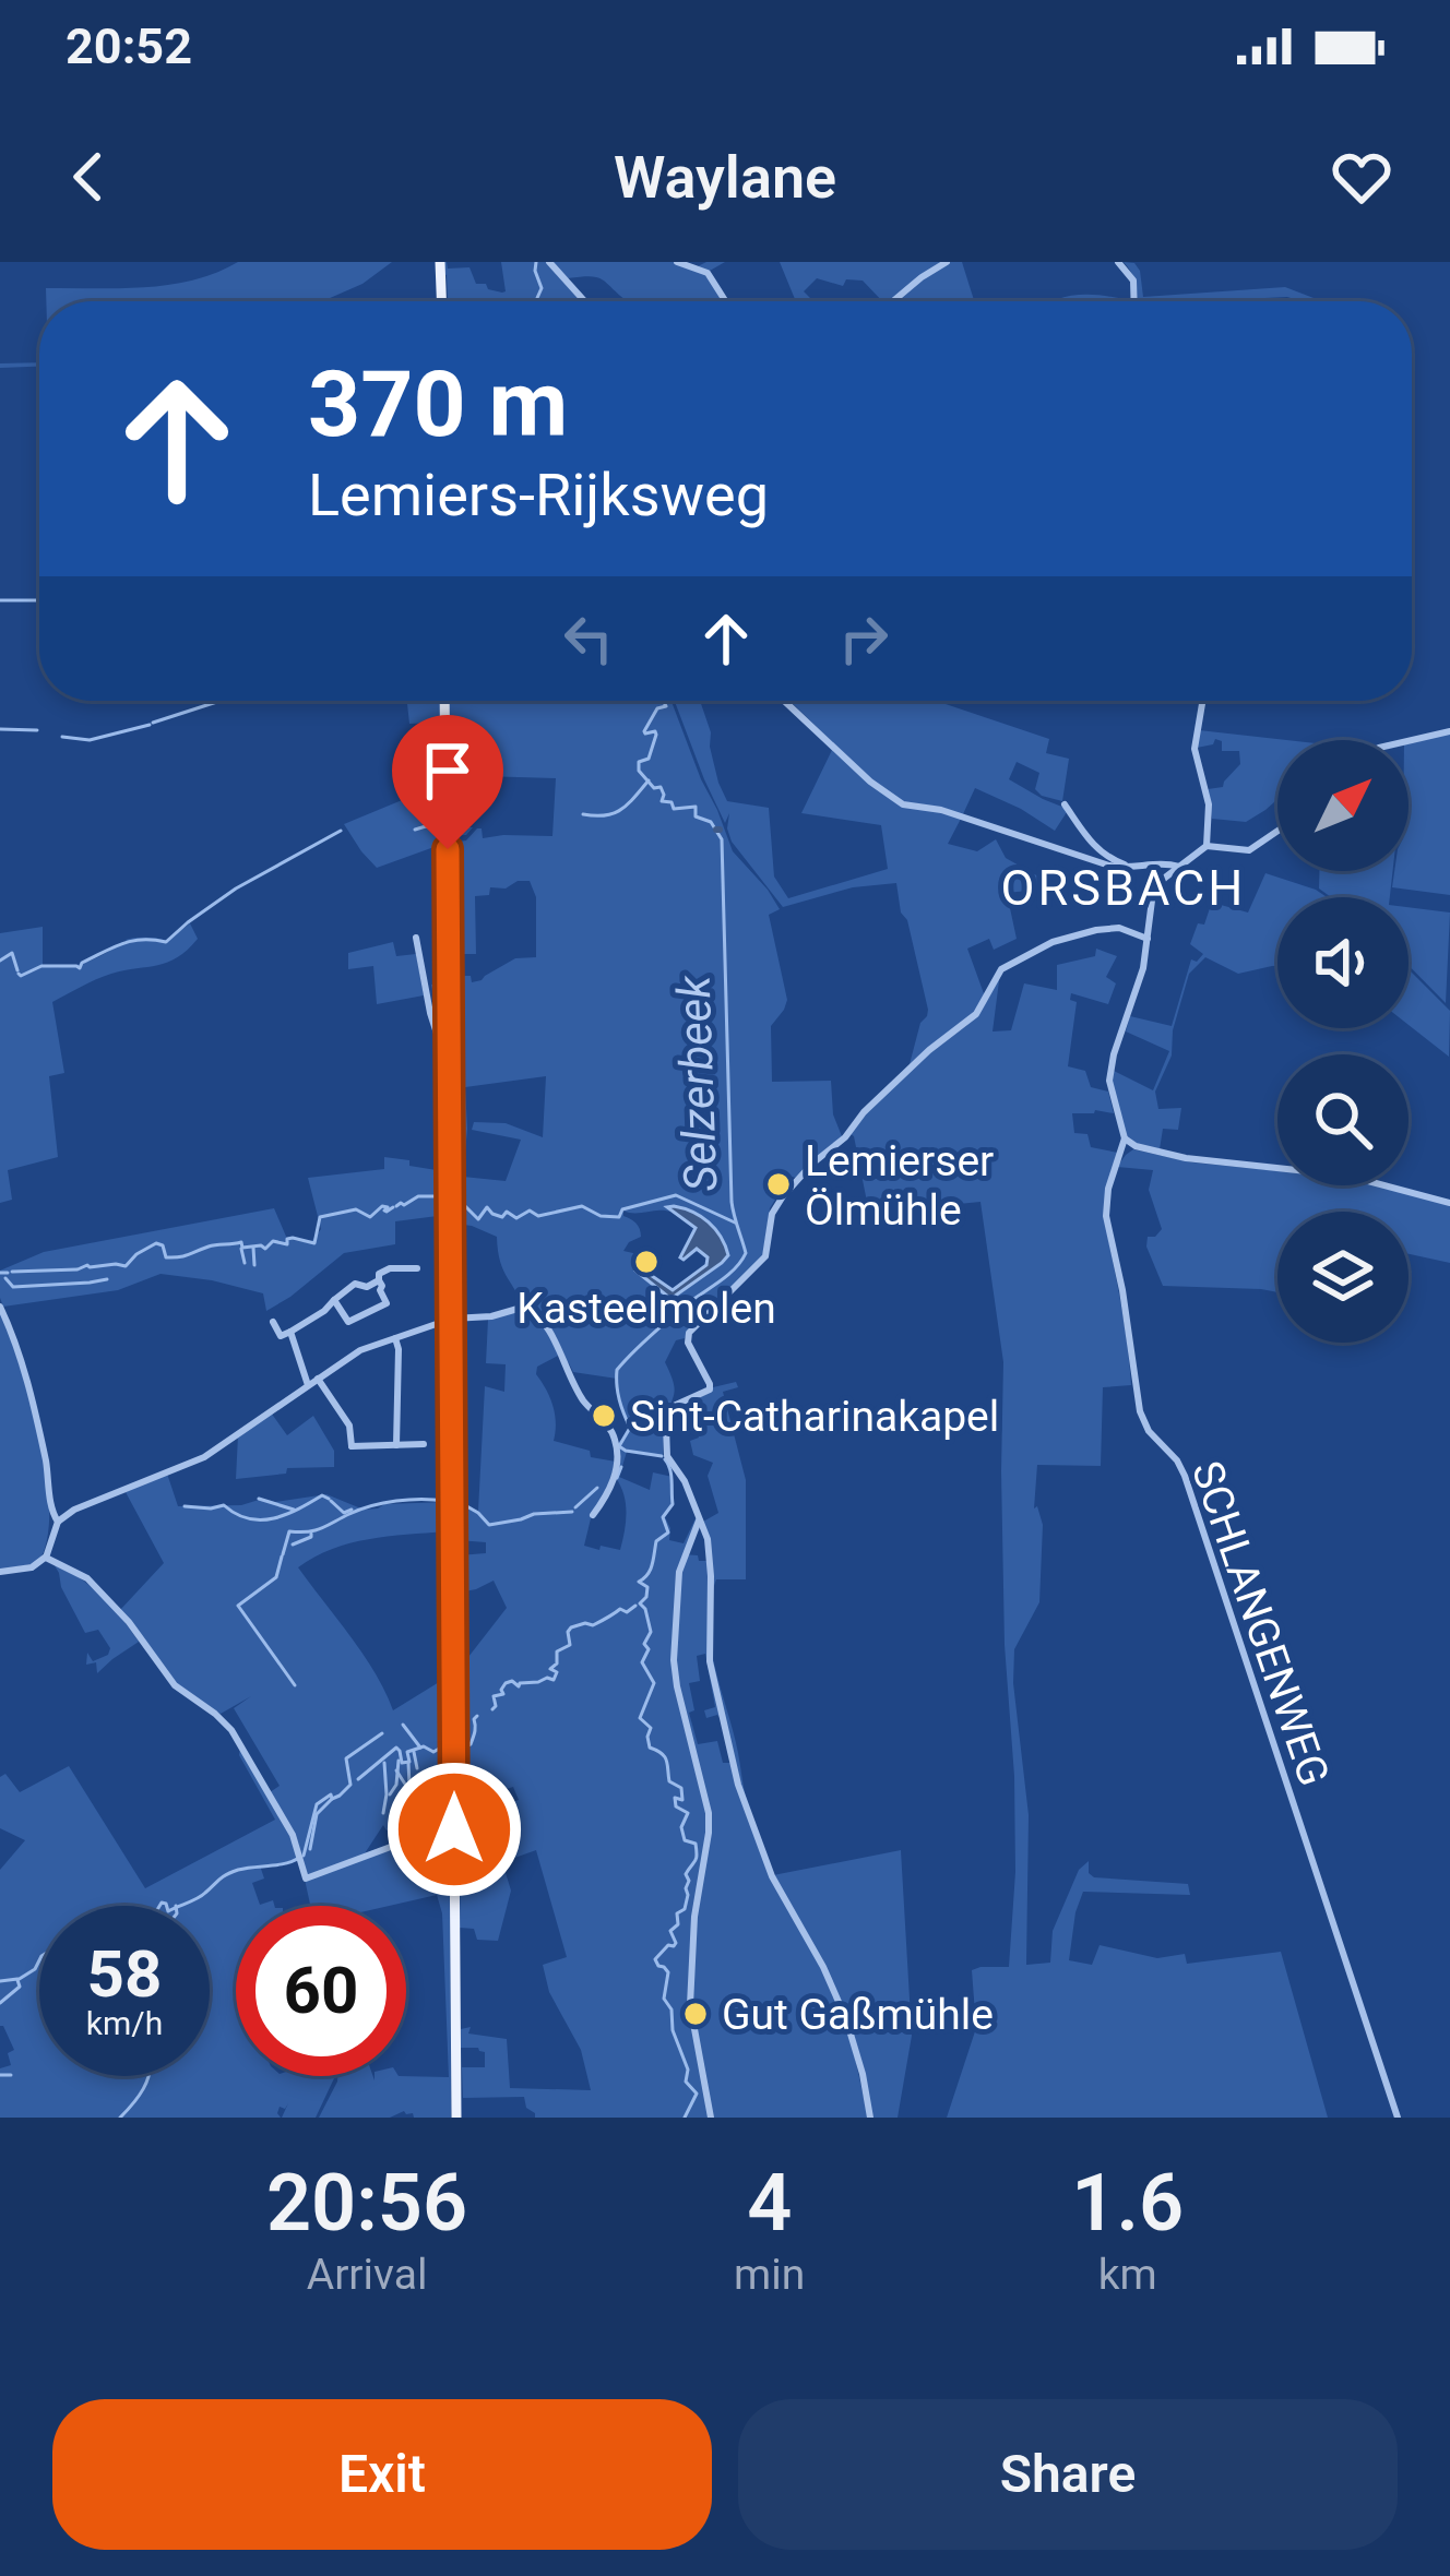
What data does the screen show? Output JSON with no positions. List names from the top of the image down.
{
  "streets": {
    "street": ["SCHLANGENWEG"]
  },
  "districts": ["ORSBACH"],
  "water": ["Selzerbeek"],
  "places": [
    "Lemierser Ölmühle",
    "Kasteelmolen",
    "Sint-Catharinakapel",
    "Gut Gaßmühle"
  ],
  "north": "top right",
  "page": {
    "status": "20:52",
    "header": "Waylane",
    "turn": ["370 m", "Lemiers-Rijksweg"],
    "speed": "58 km/h",
    "limit": "60",
    "eta": [
      "20:56",
      "Arrival",
      "4",
      "min",
      "1.6",
      "km"
    ],
    "buttons": ["Exit", "Share"]
  }
}
